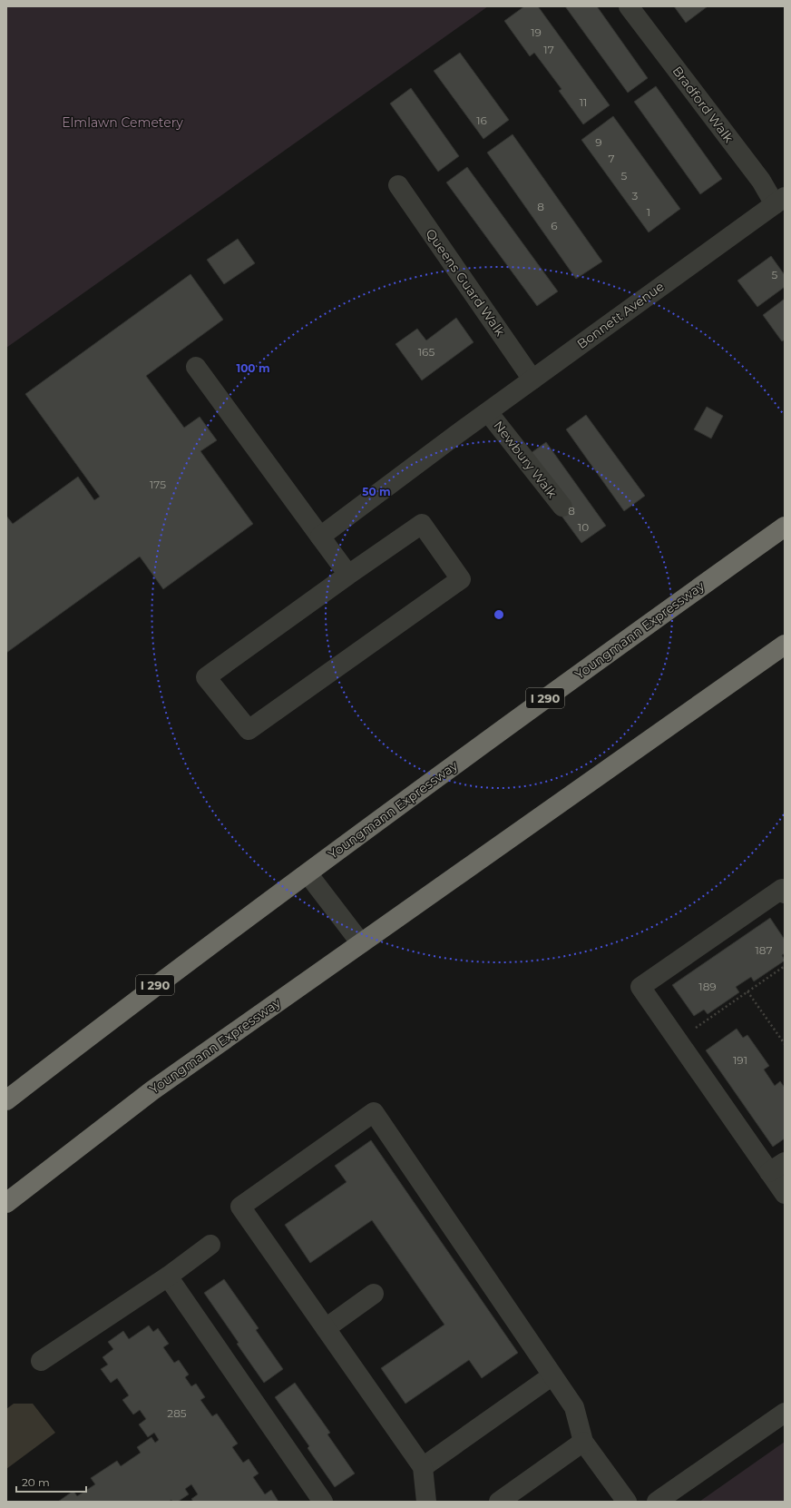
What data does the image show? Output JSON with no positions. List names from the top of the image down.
{
  "streets": {
    "highway": ["Youngmann Expressway", "I 290"],
    "street": [
      "Bradford Walk",
      "Queens Guard Walk",
      "Bonnett Avenue",
      "Newbury Walk"
    ]
  },
  "crossings": [
    ["Bradford Walk", "Bonnett Avenue"],
    ["Queens Guard Walk", "Bonnett Avenue"],
    ["Bonnett Avenue", "Newbury Walk"]
  ],
  "parks": ["Elmlawn Cemetery"],
  "house_numbers": [
    "19",
    "17",
    "11",
    "16",
    "9",
    "7",
    "5",
    "3",
    "8",
    "1",
    "6",
    "5",
    "165",
    "175",
    "8",
    "10",
    "187",
    "189",
    "191",
    "285"
  ],
  "scale_bar": "20 m",
  "rings": ["100 m", "50 m"]
}
